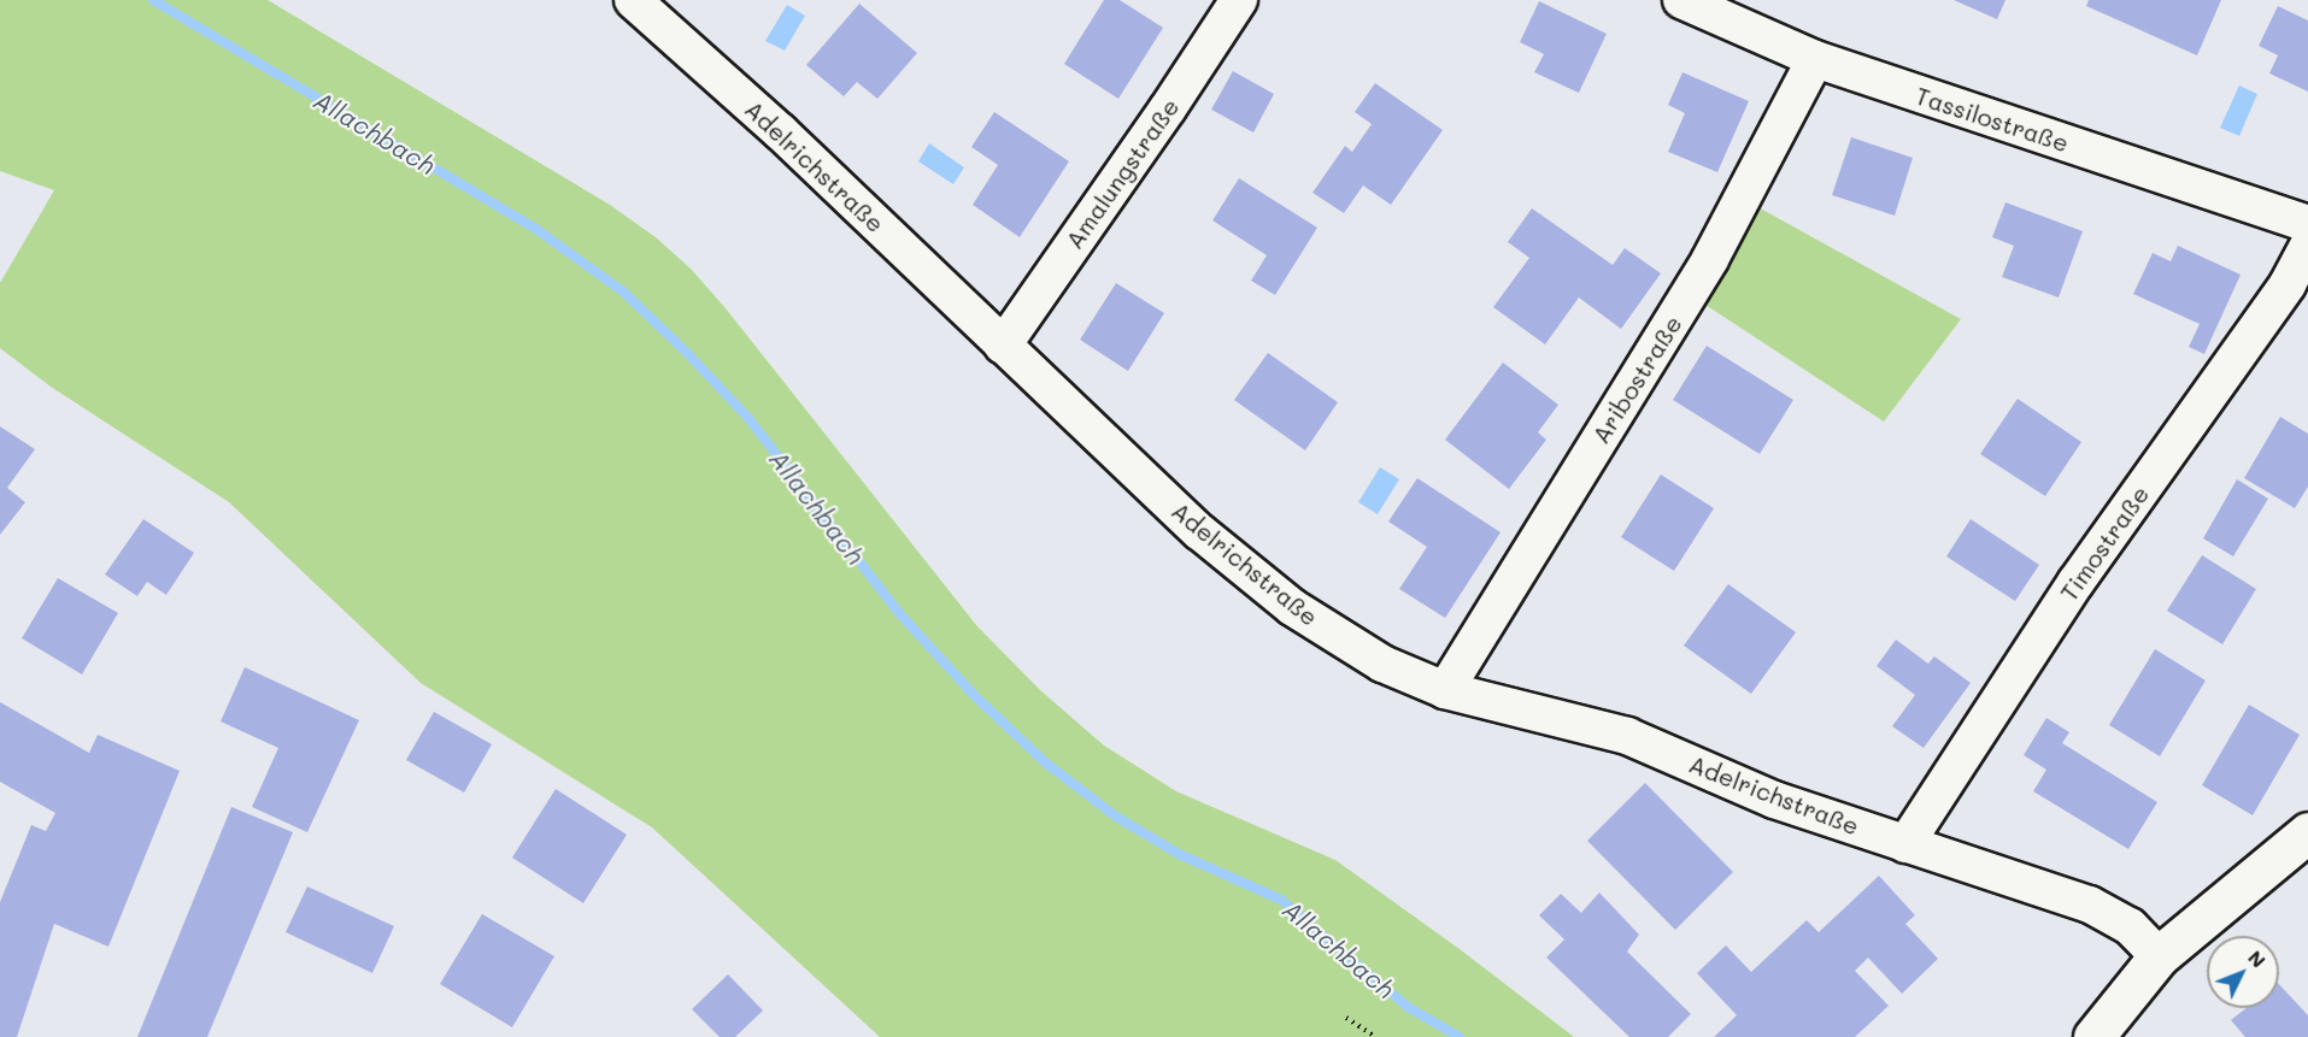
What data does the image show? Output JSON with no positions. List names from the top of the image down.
{
  "streets": {
    "street": [
      "Tassilostraße",
      "Adelrichstraße",
      "Amalungstraße",
      "Aribostraße",
      "Timostraße"
    ]
  },
  "crossings": [
    ["Tassilostraße", "Aribostraße"],
    ["Adelrichstraße", "Amalungstraße"],
    ["Adelrichstraße", "Aribostraße"],
    ["Adelrichstraße", "Timostraße"]
  ],
  "water": ["Allachbach"],
  "north": "top right"
}
